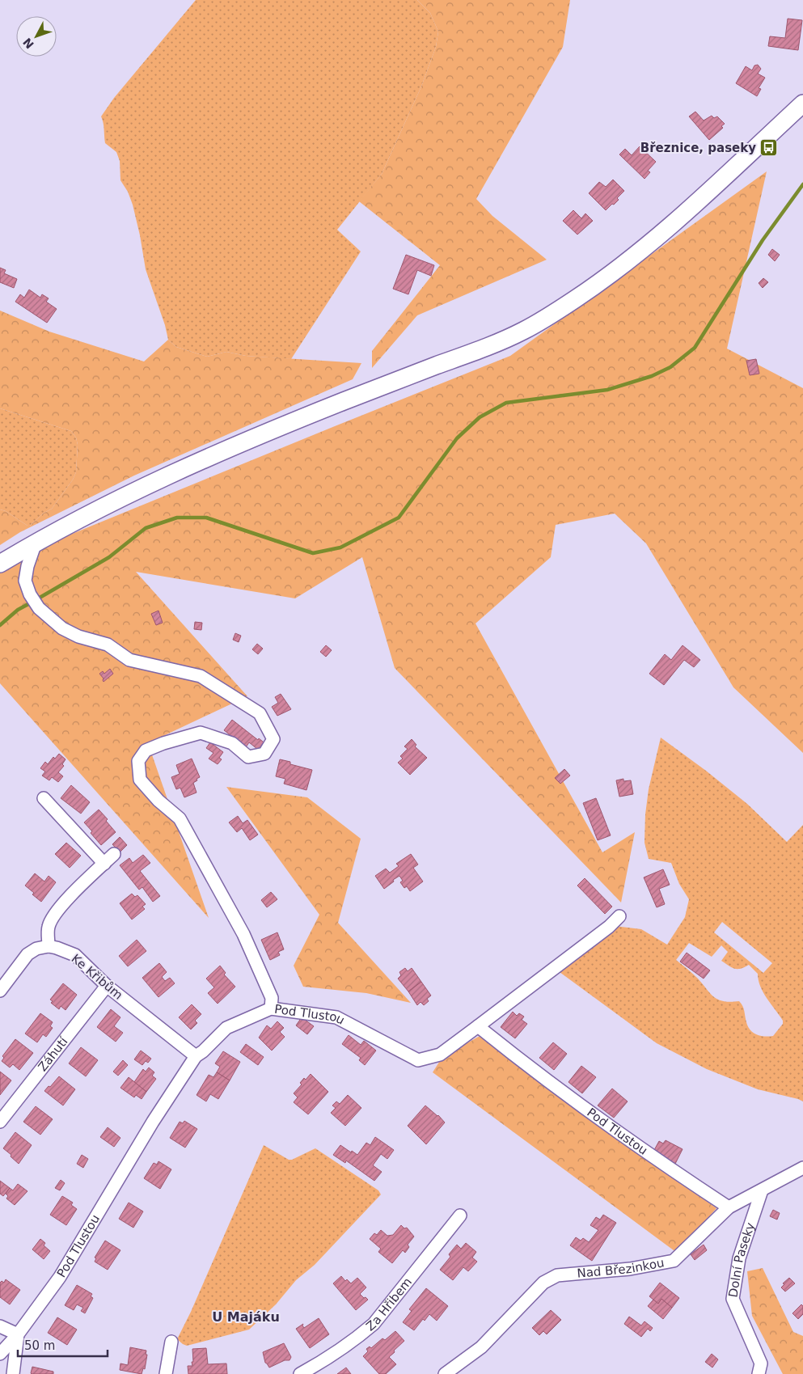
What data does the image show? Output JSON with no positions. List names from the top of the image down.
{
  "streets": {
    "street": [
      "Ke Křibům",
      "Pod Tlustou",
      "Záhutí",
      "Dolní Paseky",
      "Nad Březinkou",
      "Za Hřibem"
    ]
  },
  "crossings": [
    ["Ke Křibům", "Pod Tlustou"],
    ["Ke Křibům", "Záhutí"],
    ["Pod Tlustou", "Nad Březinkou"],
    ["Dolní Paseky", "Nad Březinkou"]
  ],
  "districts": ["U Majáku"],
  "places": {
    "bus stop": ["Březnice, paseky"]
  },
  "scale_bar": "50 m",
  "north": "bottom left"
}
